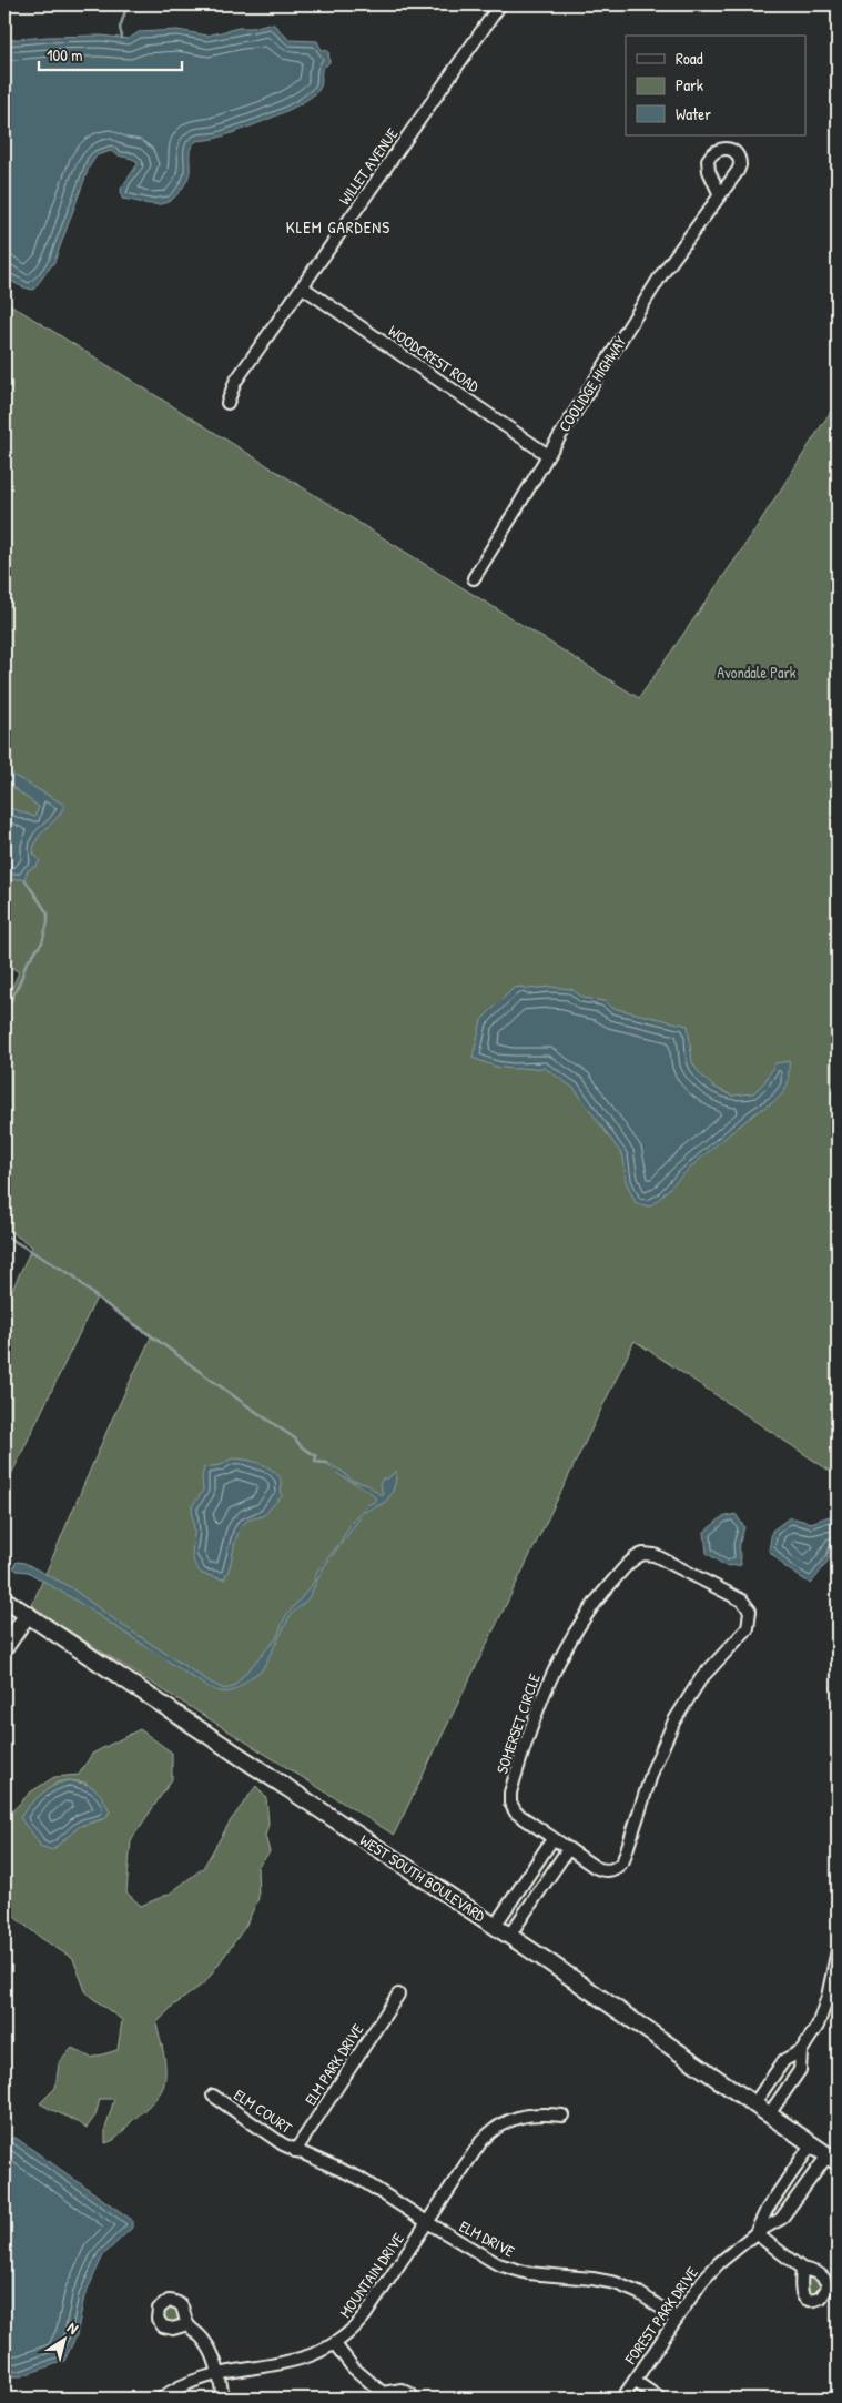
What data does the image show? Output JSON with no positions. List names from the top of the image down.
{
  "streets": {
    "main road": ["WEST SOUTH BOULEVARD"],
    "street": [
      "WILLET AVENUE",
      "WOODCREST ROAD",
      "COOLIDGE HIGHWAY",
      "SOMERSET CIRCLE",
      "ELM PARK DRIVE",
      "ELM COURT",
      "ELM DRIVE",
      "MOUNTAIN DRIVE",
      "FOREST PARK DRIVE"
    ]
  },
  "crossings": [
    ["WILLET AVENUE", "WOODCREST ROAD"],
    ["WOODCREST ROAD", "COOLIDGE HIGHWAY"],
    ["WEST SOUTH BOULEVARD", "FOREST PARK DRIVE"],
    ["ELM PARK DRIVE", "ELM COURT"],
    ["ELM PARK DRIVE", "ELM DRIVE"],
    ["ELM COURT", "ELM DRIVE"],
    ["ELM DRIVE", "MOUNTAIN DRIVE"],
    ["ELM DRIVE", "FOREST PARK DRIVE"]
  ],
  "districts": ["KLEM GARDENS"],
  "parks": ["Avondale Park"],
  "legend": ["Road", "Park", "Water"],
  "scale_bar": "100 m",
  "north": "top right"
}
